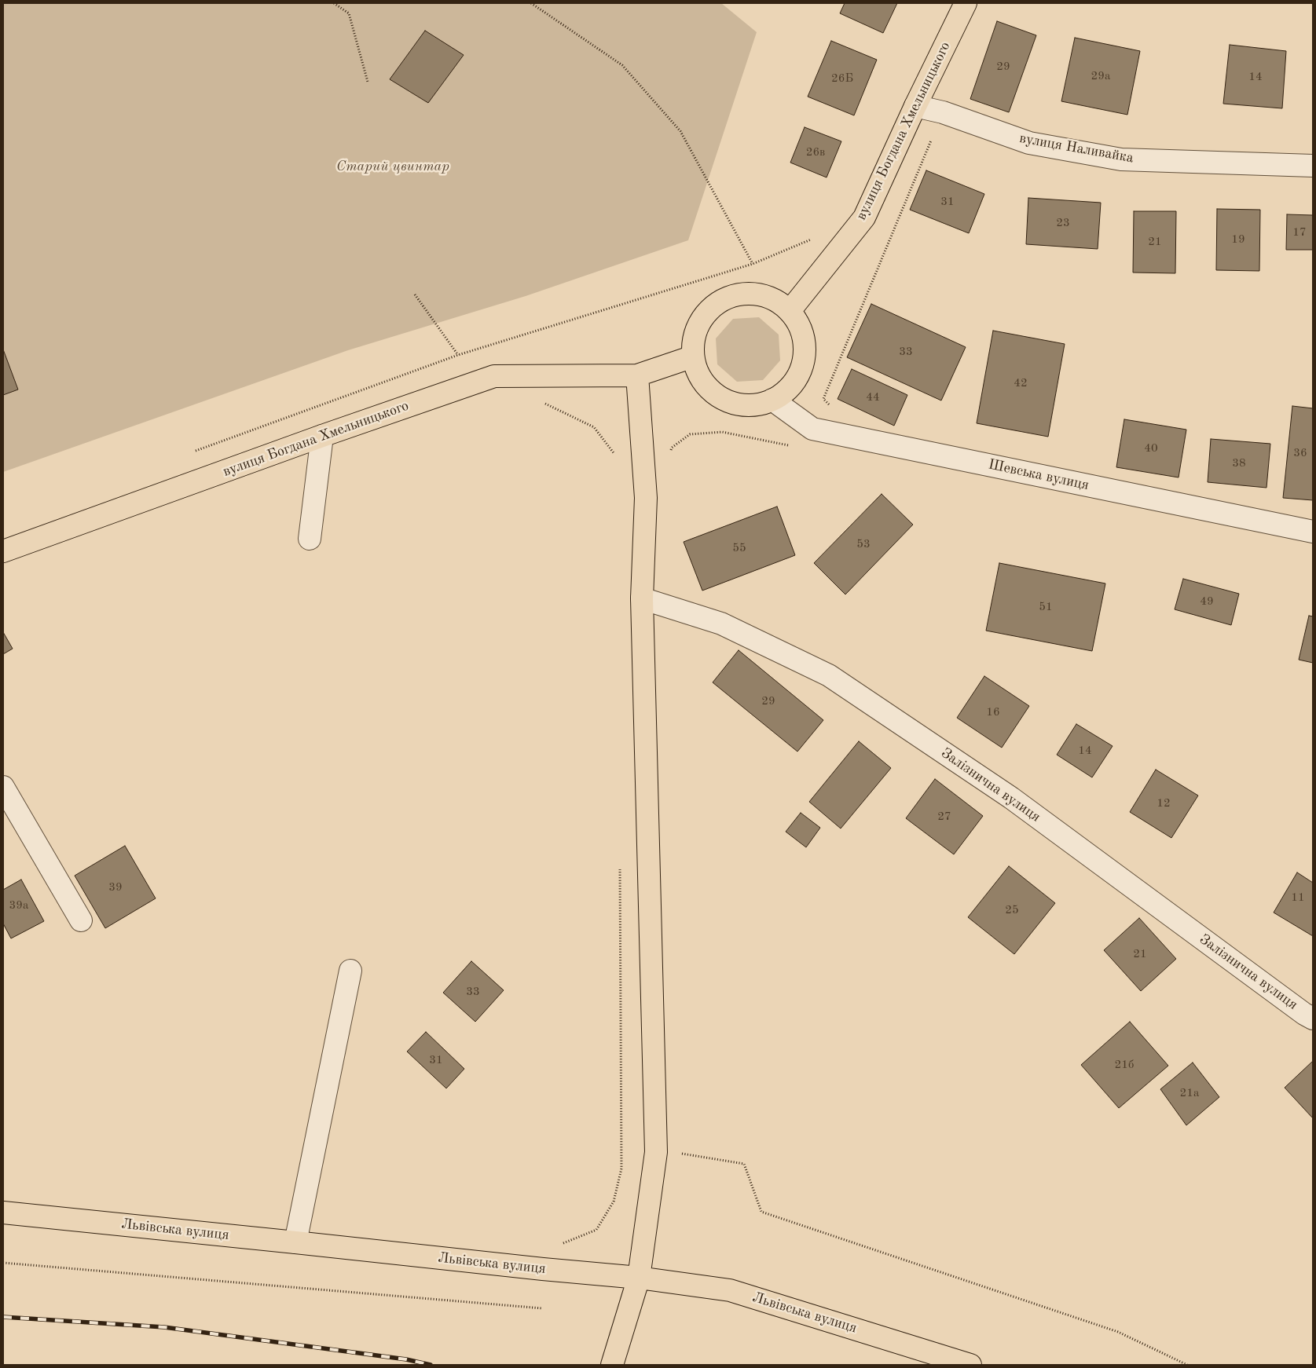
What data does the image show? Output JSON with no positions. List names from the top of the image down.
{
  "streets": {
    "main road": ["вулиця Богдана Хмельницького", "Львівська вулиця"],
    "street": ["вулиця Наливайка", "Шевська вулиця", "Залізнична вулиця"]
  },
  "crossings": [
    ["вулиця Богдана Хмельницького", "вулиця Наливайка"],
    ["вулиця Богдана Хмельницького", "Шевська вулиця"]
  ],
  "parks": ["Старий цвинтар"],
  "house_numbers": [
    "29",
    "29а",
    "14",
    "26Б",
    "26в",
    "31",
    "23",
    "17",
    "19",
    "21",
    "33",
    "42",
    "44",
    "40",
    "36",
    "38",
    "53",
    "55",
    "49",
    "51",
    "29",
    "16",
    "14",
    "12",
    "27",
    "39",
    "11",
    "39а",
    "25",
    "21",
    "33",
    "31",
    "21б",
    "21а"
  ]
}
